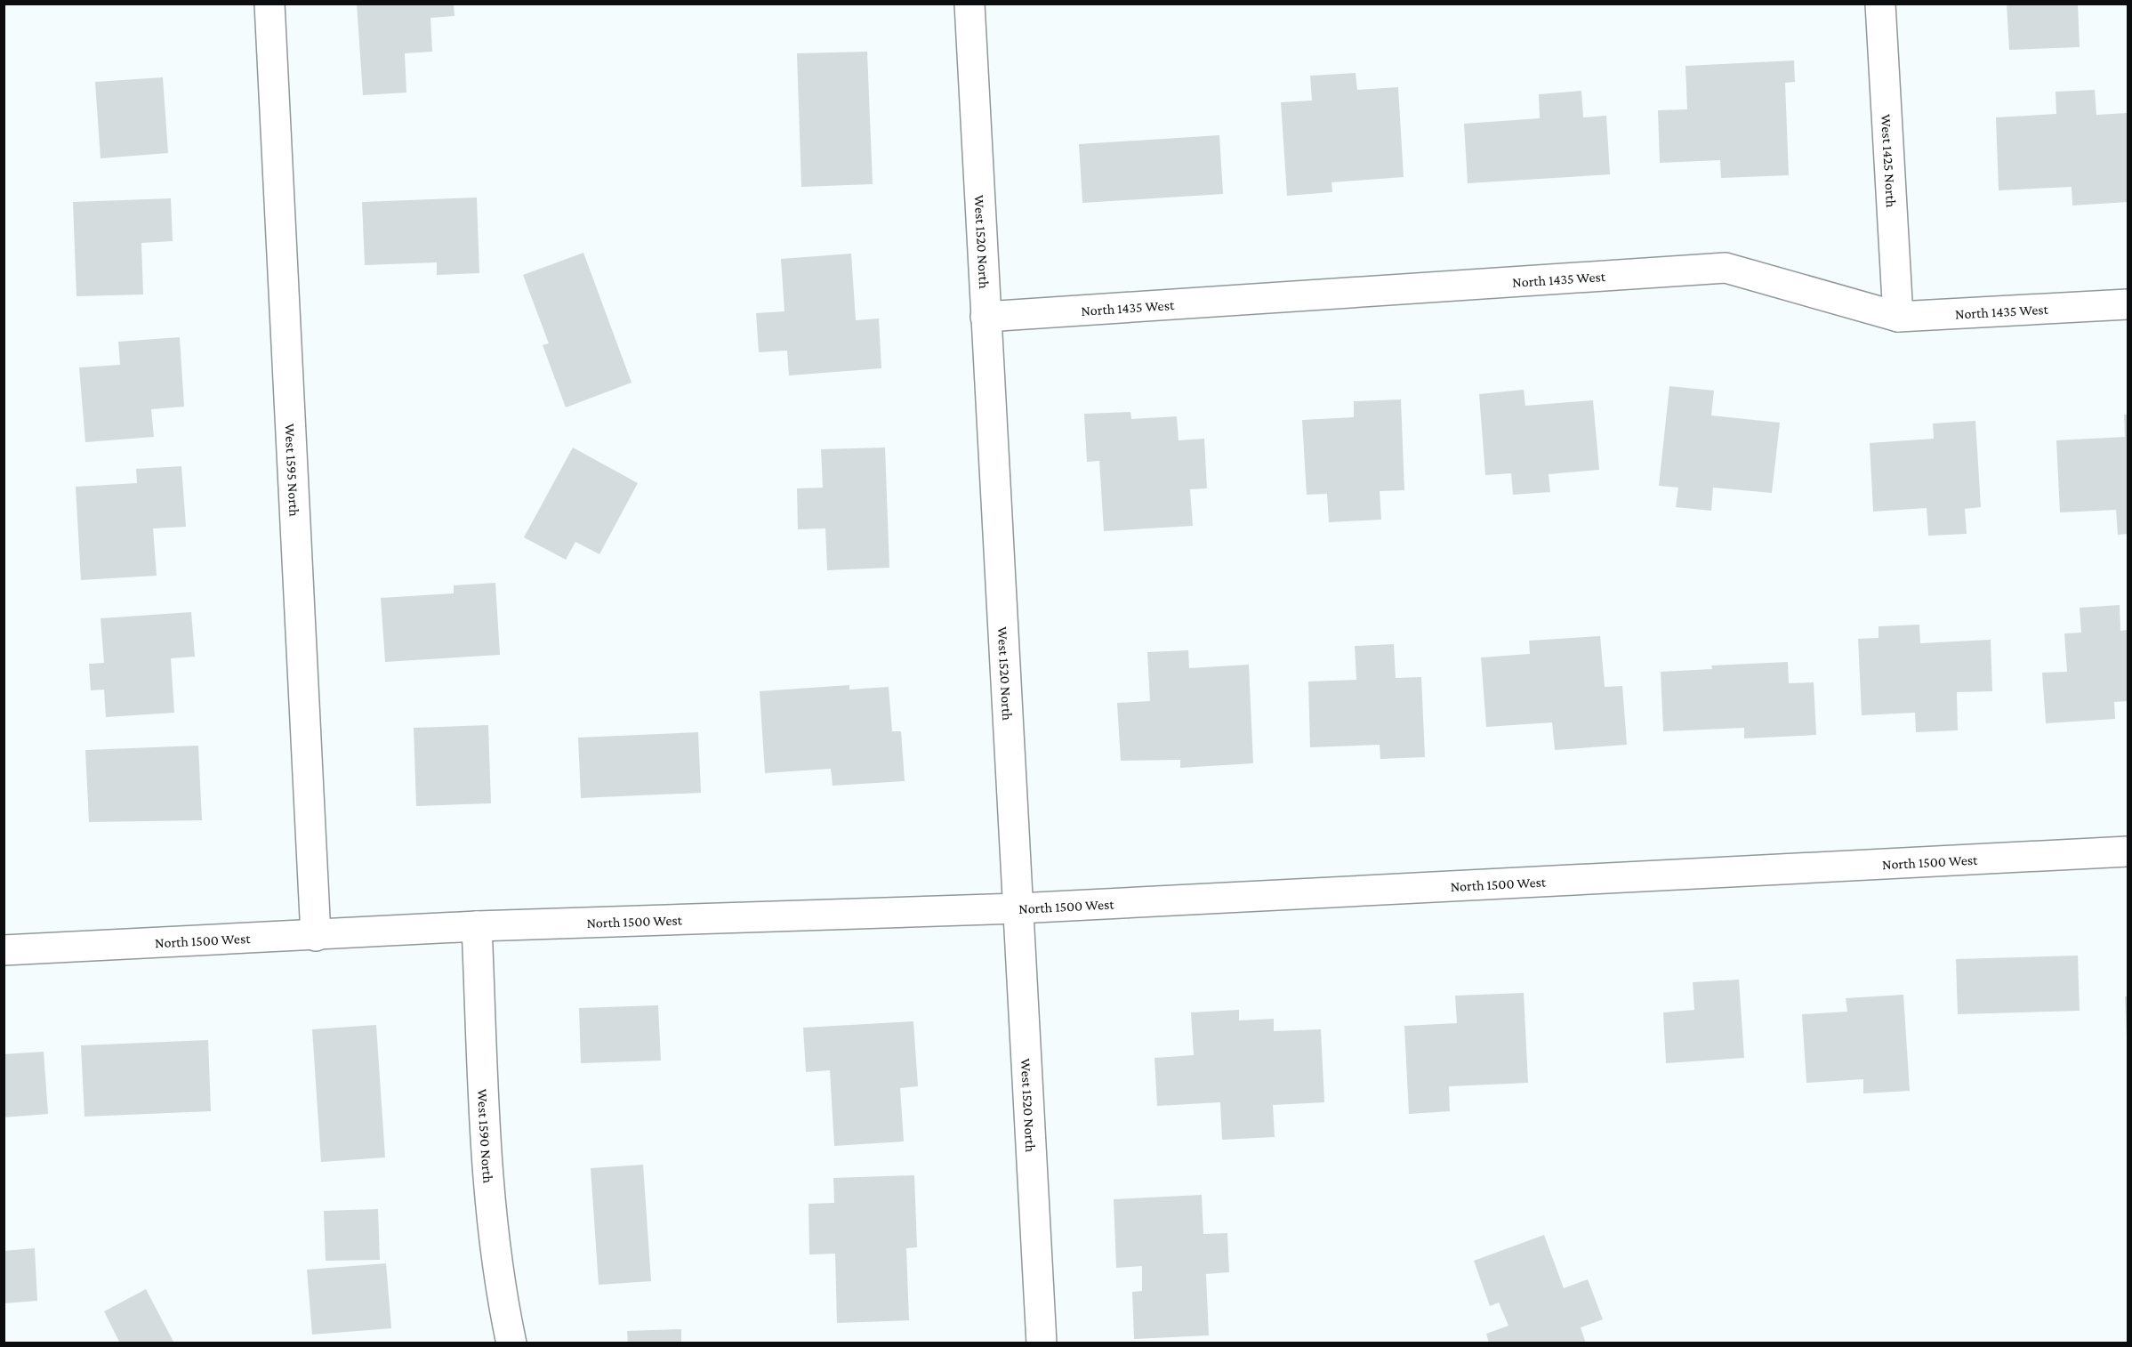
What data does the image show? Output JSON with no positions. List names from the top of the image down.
{
  "streets": {
    "street": [
      "West 1425 North",
      "West 1520 North",
      "North 1435 West",
      "West 1595 North",
      "North 1500 West",
      "West 1590 North"
    ]
  },
  "crossings": [
    ["West 1425 North", "North 1435 West"],
    ["West 1520 North", "North 1435 West"],
    ["West 1520 North", "North 1500 West"],
    ["West 1595 North", "North 1500 West"],
    ["North 1500 West", "West 1590 North"]
  ]
}
